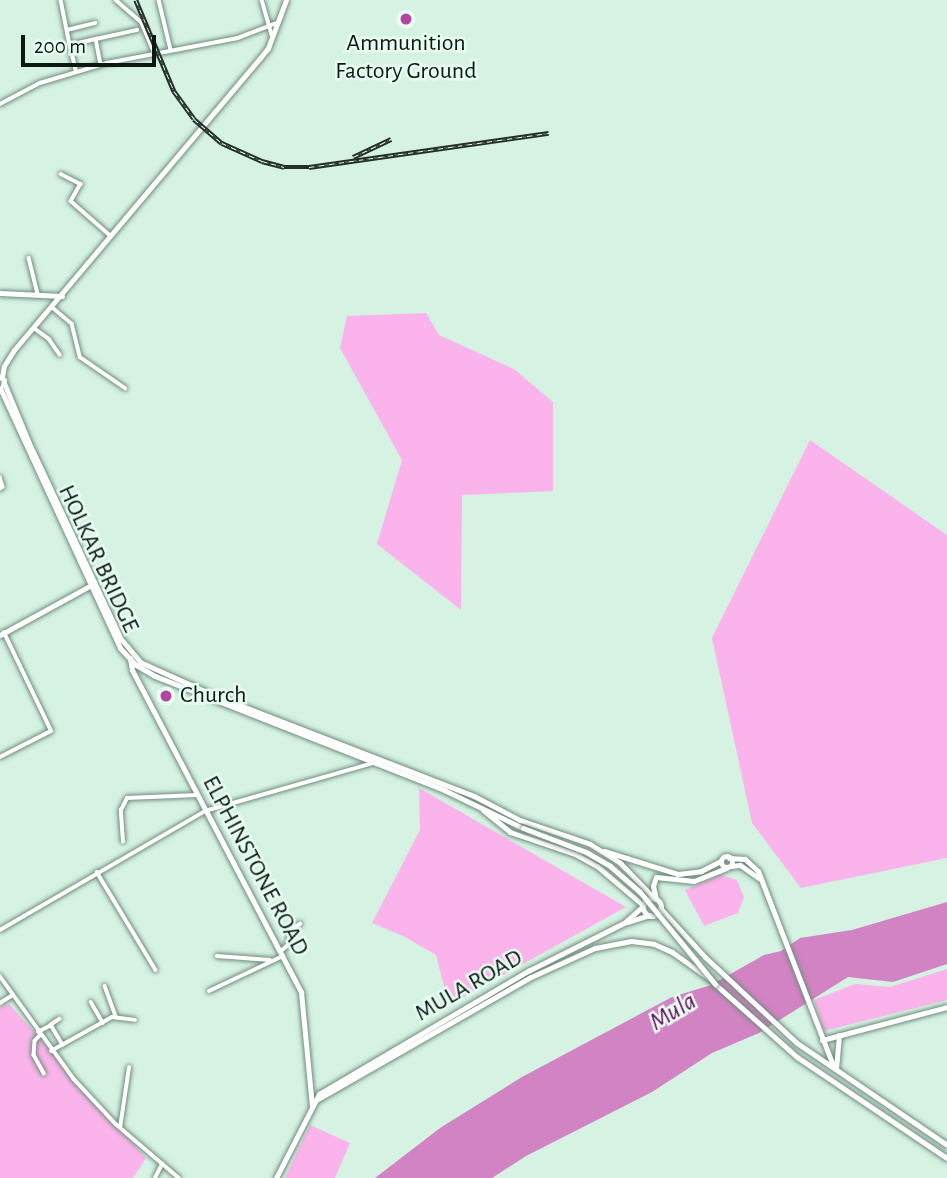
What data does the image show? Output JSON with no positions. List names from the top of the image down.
{
  "streets": {
    "main road": ["HOLKAR BRIDGE", "ELPHINSTONE ROAD", "MULA ROAD"]
  },
  "crossings": [
    ["HOLKAR BRIDGE", "ELPHINSTONE ROAD"],
    ["ELPHINSTONE ROAD", "MULA ROAD"]
  ],
  "water": ["Mula"],
  "places": ["Ammunition Factory Ground", "Church"],
  "scale_bar": "200 m"
}
